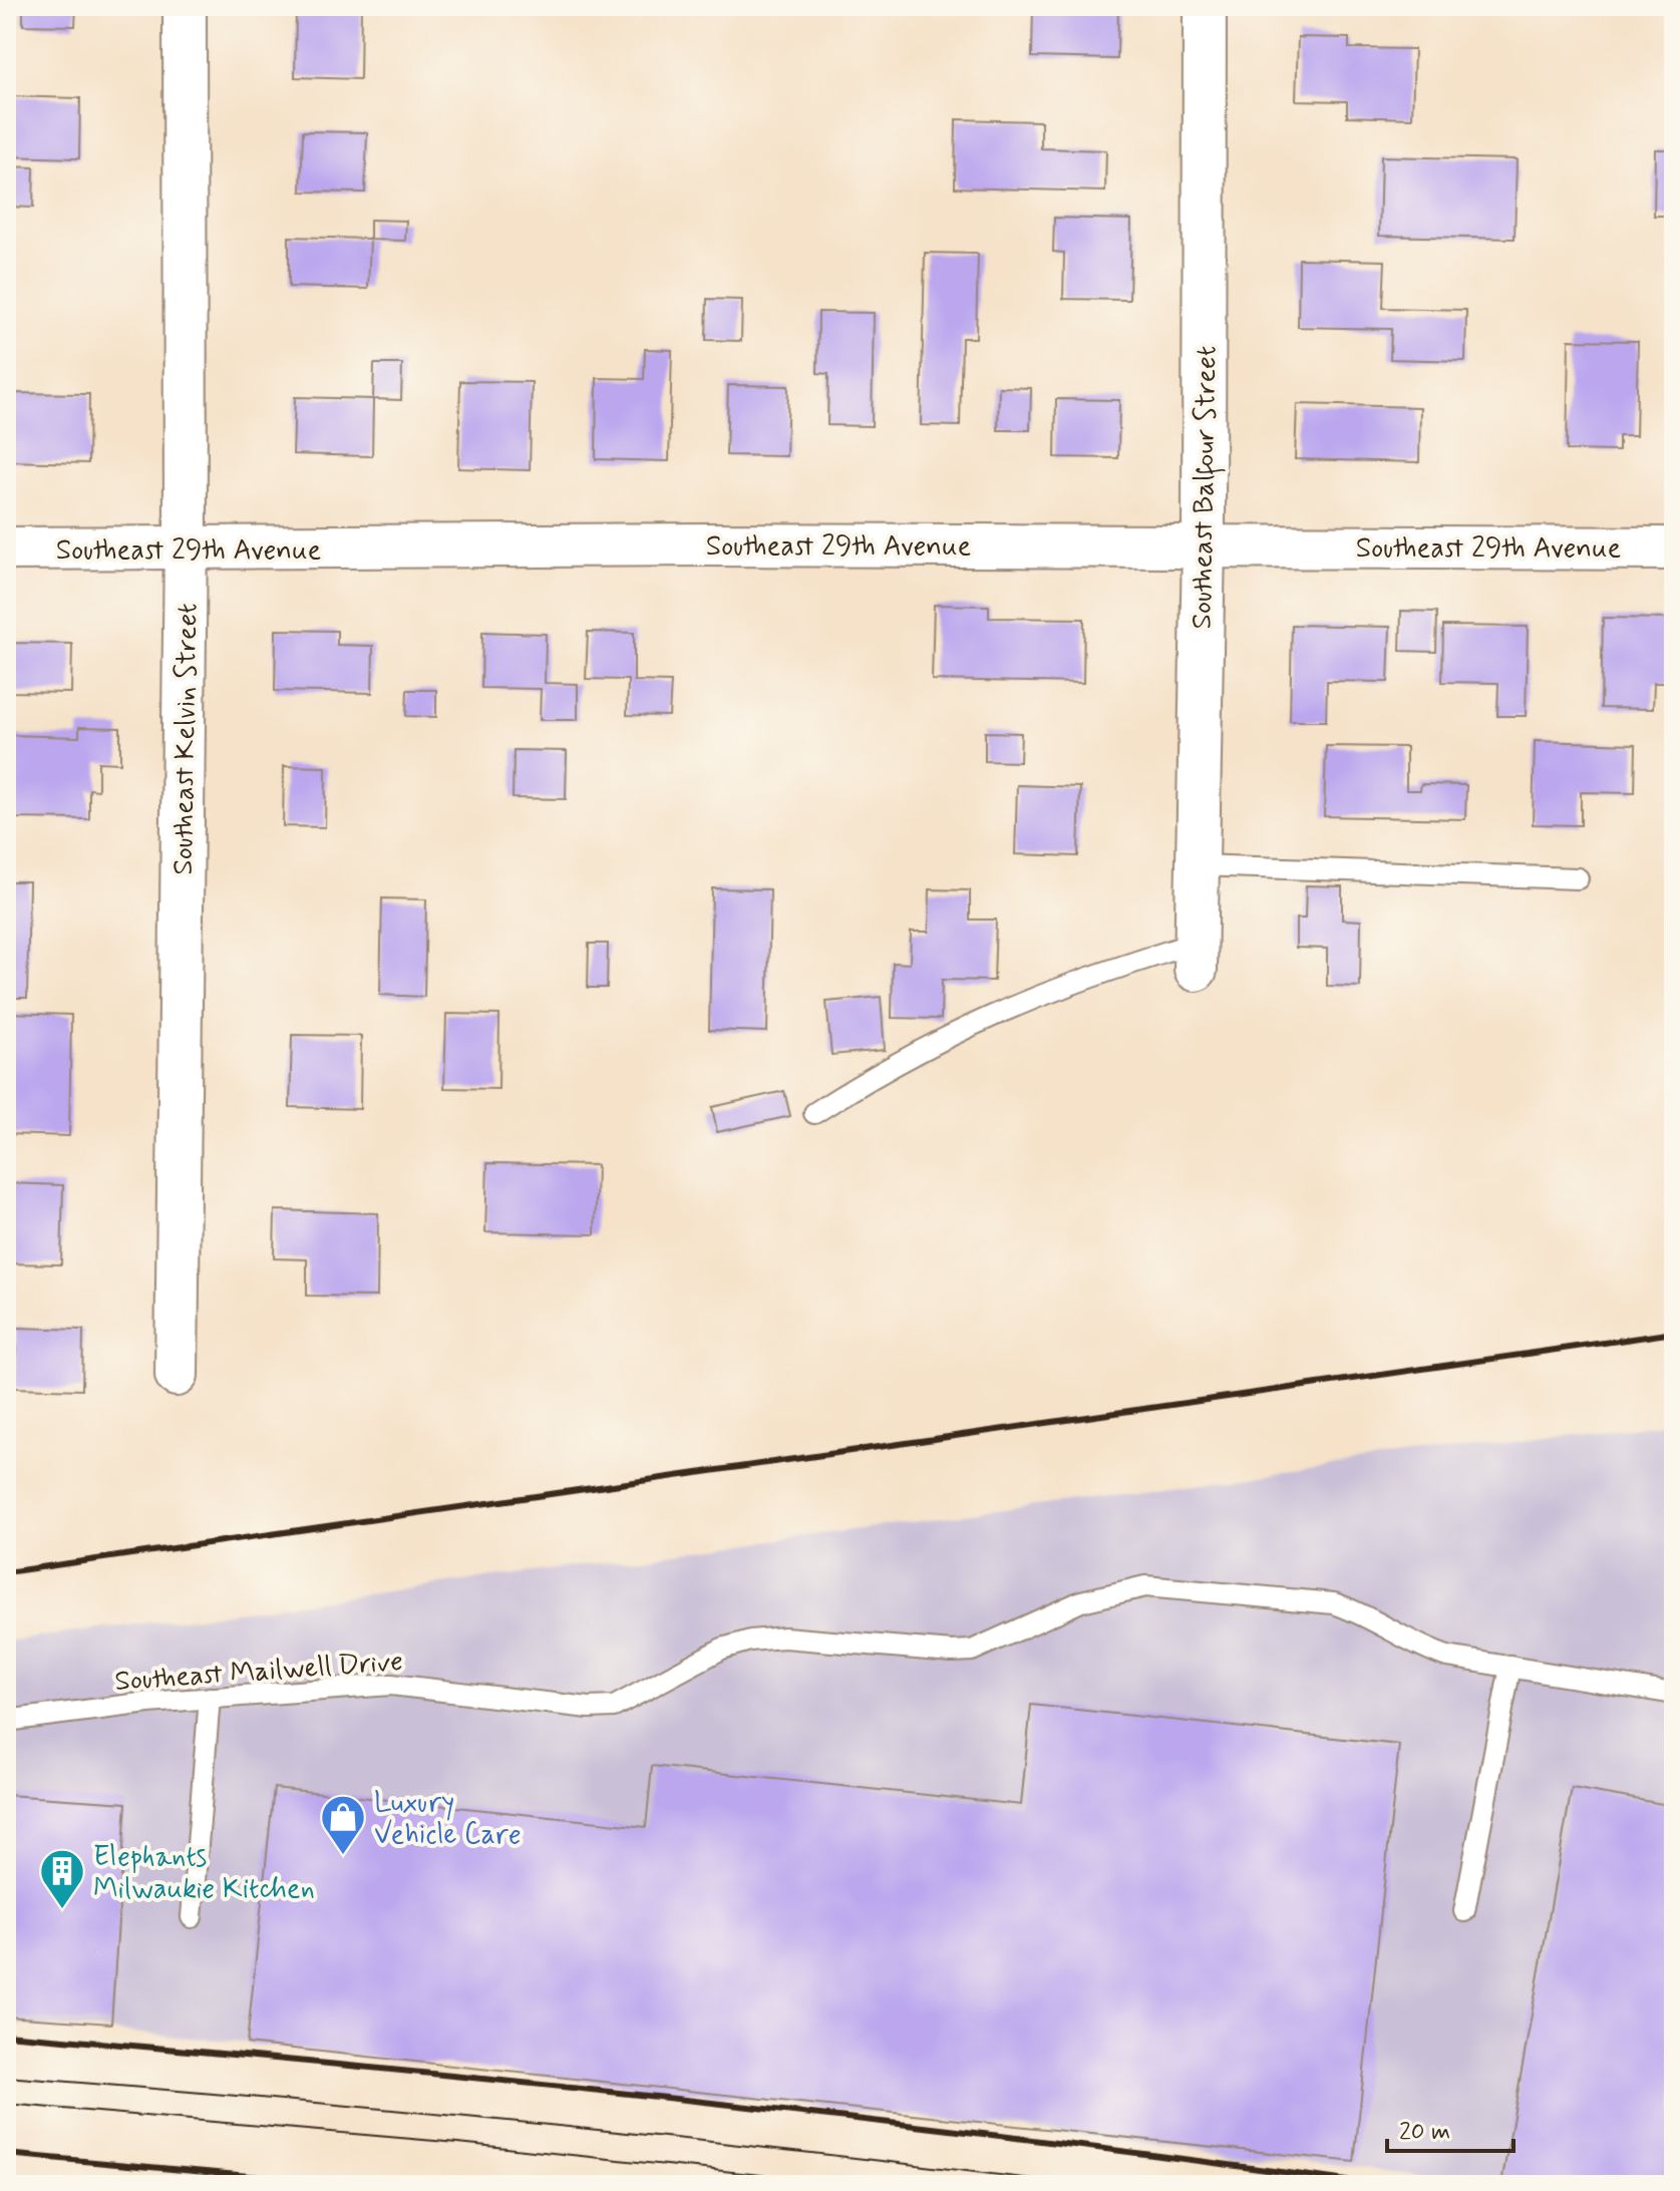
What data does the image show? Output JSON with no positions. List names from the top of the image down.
{
  "streets": {
    "street": ["Southeast Balfour Street", "Southeast 29th Avenue", "Southeast Kelvin Street"],
    "lane": ["Southeast Mailwell Drive"]
  },
  "crossings": [
    ["Southeast Balfour Street", "Southeast 29th Avenue"],
    ["Southeast 29th Avenue", "Southeast Kelvin Street"]
  ],
  "places": {
    "shop": ["Luxury Vehicle Care"],
    "building": ["Elephants Milwaukie Kitchen"]
  },
  "scale_bar": "20 m"
}
